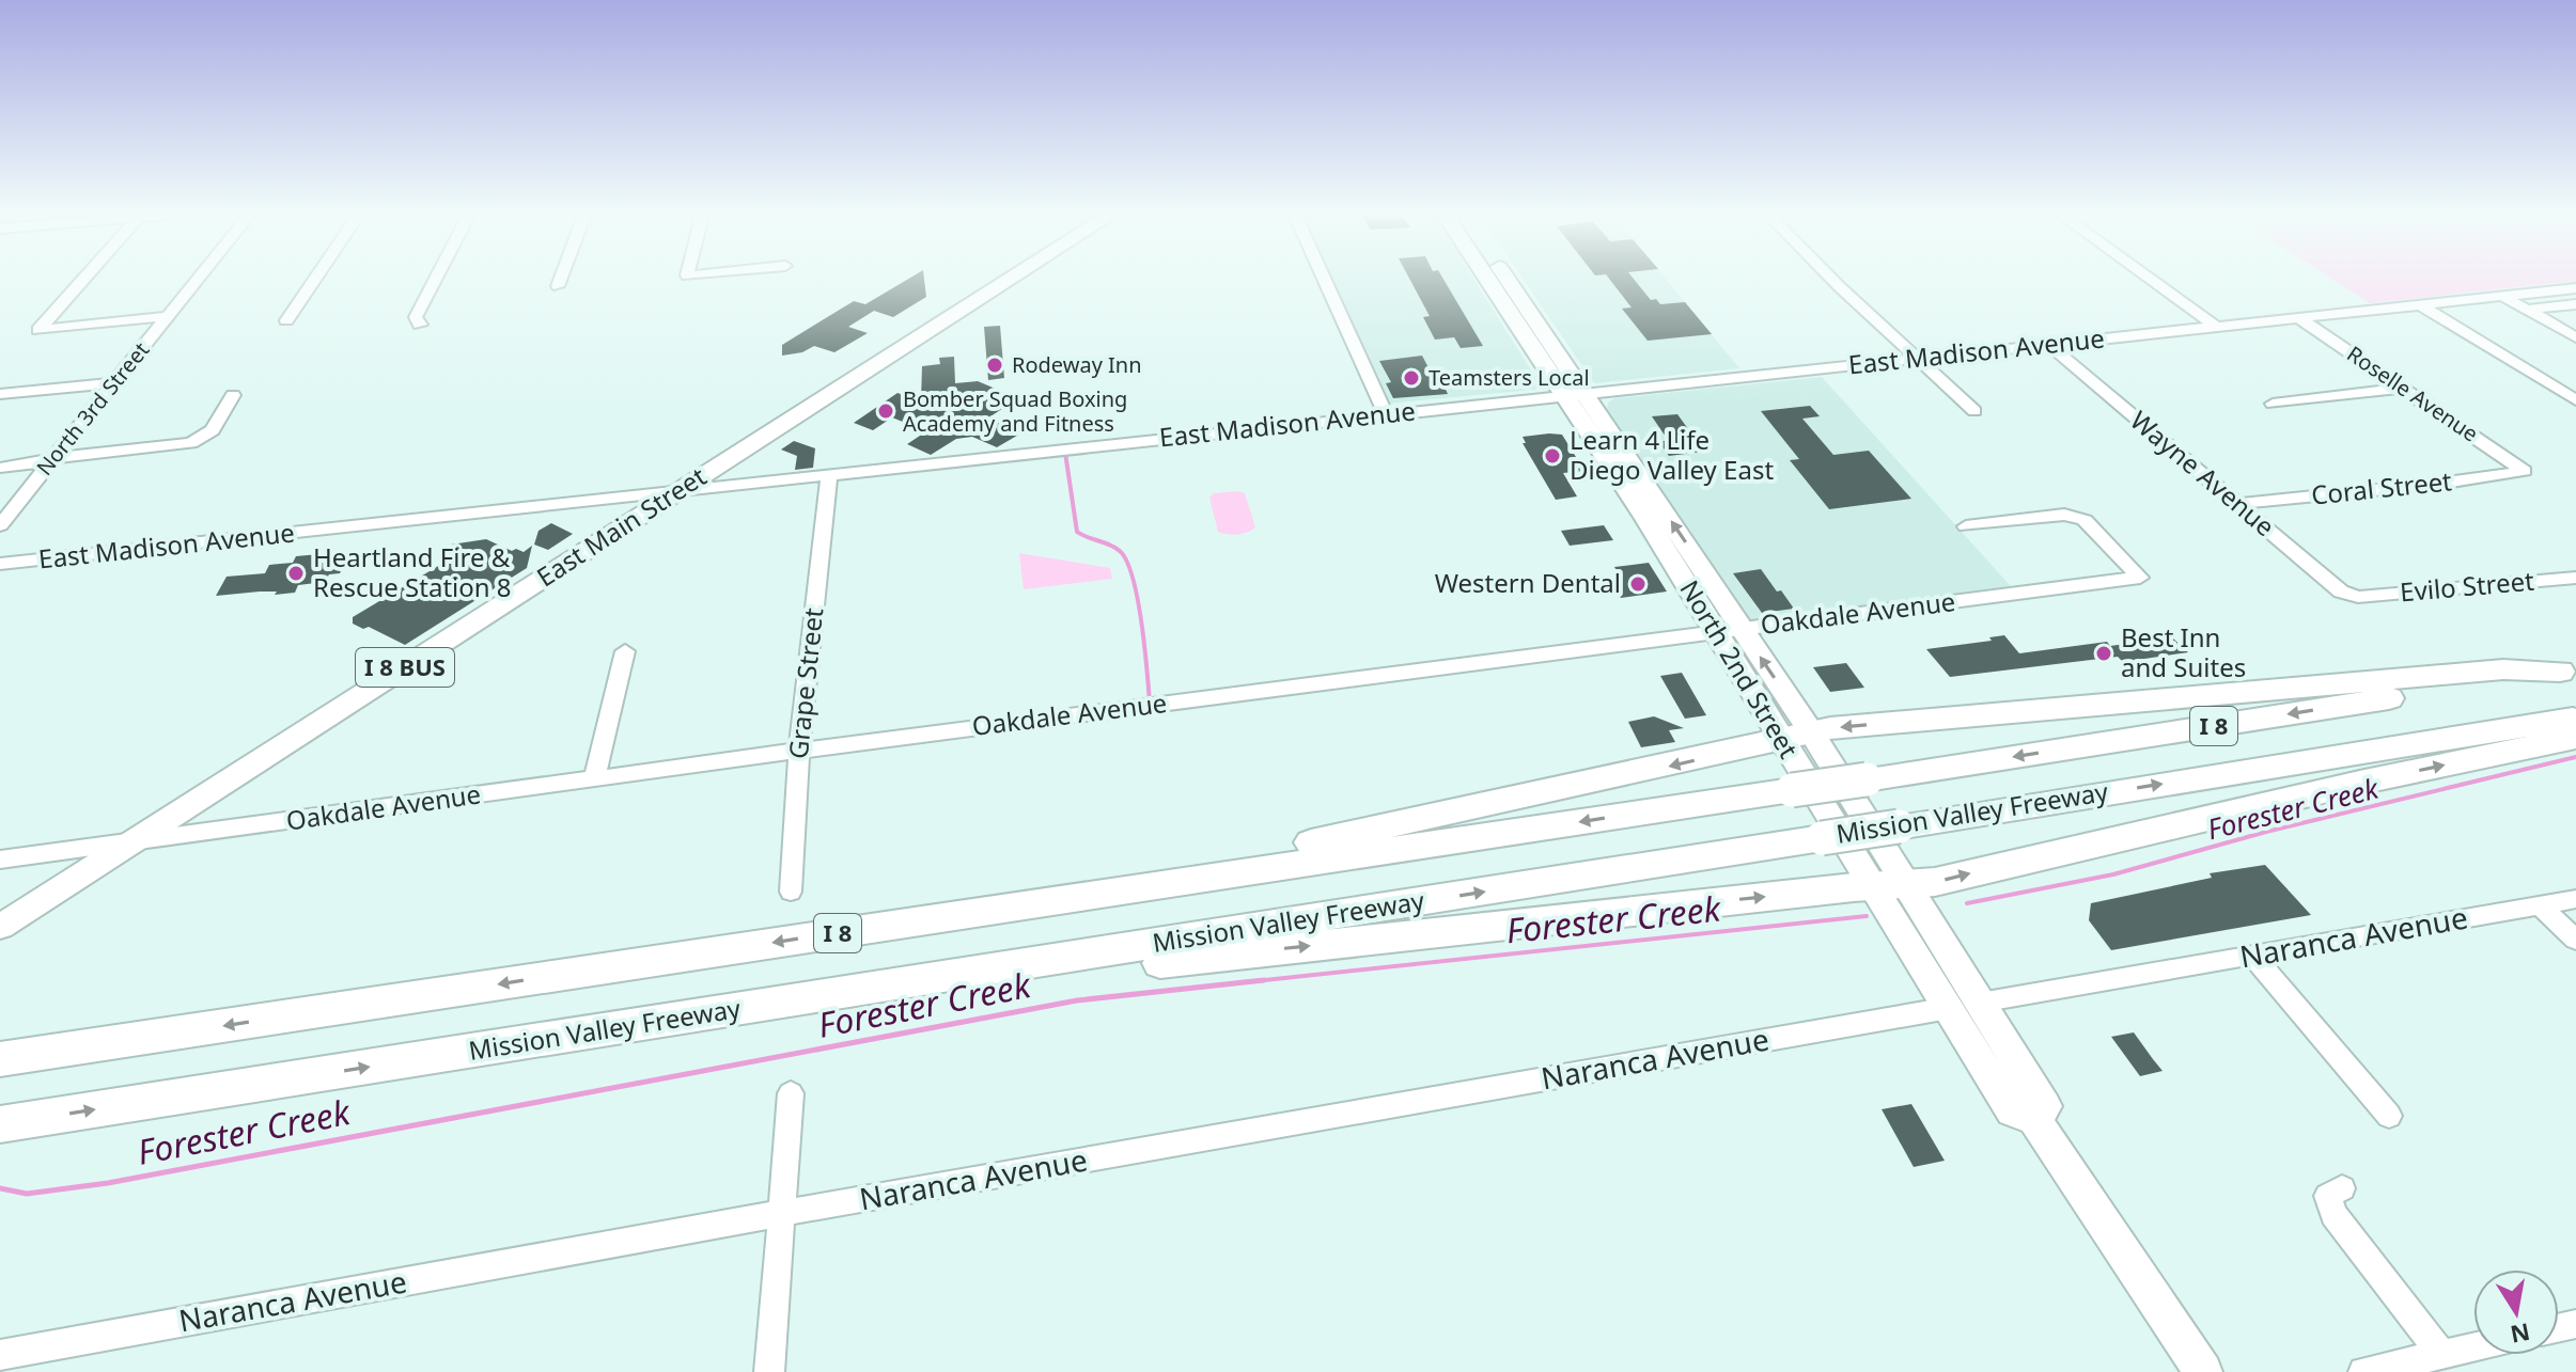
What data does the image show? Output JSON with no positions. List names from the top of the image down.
{
  "streets": {
    "highway": ["I 8", "Mission Valley Freeway"],
    "main road": ["East Main Street", "I 8 BUS", "North 2nd Street"],
    "street": [
      "East Madison Avenue",
      "Roselle Avenue",
      "North 3rd Street",
      "Wayne Avenue",
      "Coral Street",
      "Evilo Street",
      "Oakdale Avenue",
      "Grape Street",
      "Naranca Avenue"
    ]
  },
  "crossings": [
    ["East Madison Avenue", "Roselle Avenue"],
    ["East Madison Avenue", "Wayne Avenue"],
    ["East Madison Avenue", "East Main Street"],
    ["East Madison Avenue", "North 2nd Street"],
    ["East Madison Avenue", "Grape Street"],
    ["Roselle Avenue", "Coral Street"],
    ["Wayne Avenue", "Coral Street"],
    ["Wayne Avenue", "Evilo Street"],
    ["East Main Street", "Oakdale Avenue"],
    ["Oakdale Avenue", "North 2nd Street"],
    ["Oakdale Avenue", "Grape Street"],
    ["North 2nd Street", "Naranca Avenue"]
  ],
  "water": ["Forester Creek"],
  "places": [
    "Rodeway Inn",
    "Teamsters Local",
    "Bomber Squad Boxing Academy and Fitness",
    "Learn 4 Life Diego Valley East",
    "Heartland Fire & Rescue Station 8",
    "Western Dental",
    "Best Inn and Suites"
  ],
  "north": "bottom"
}
